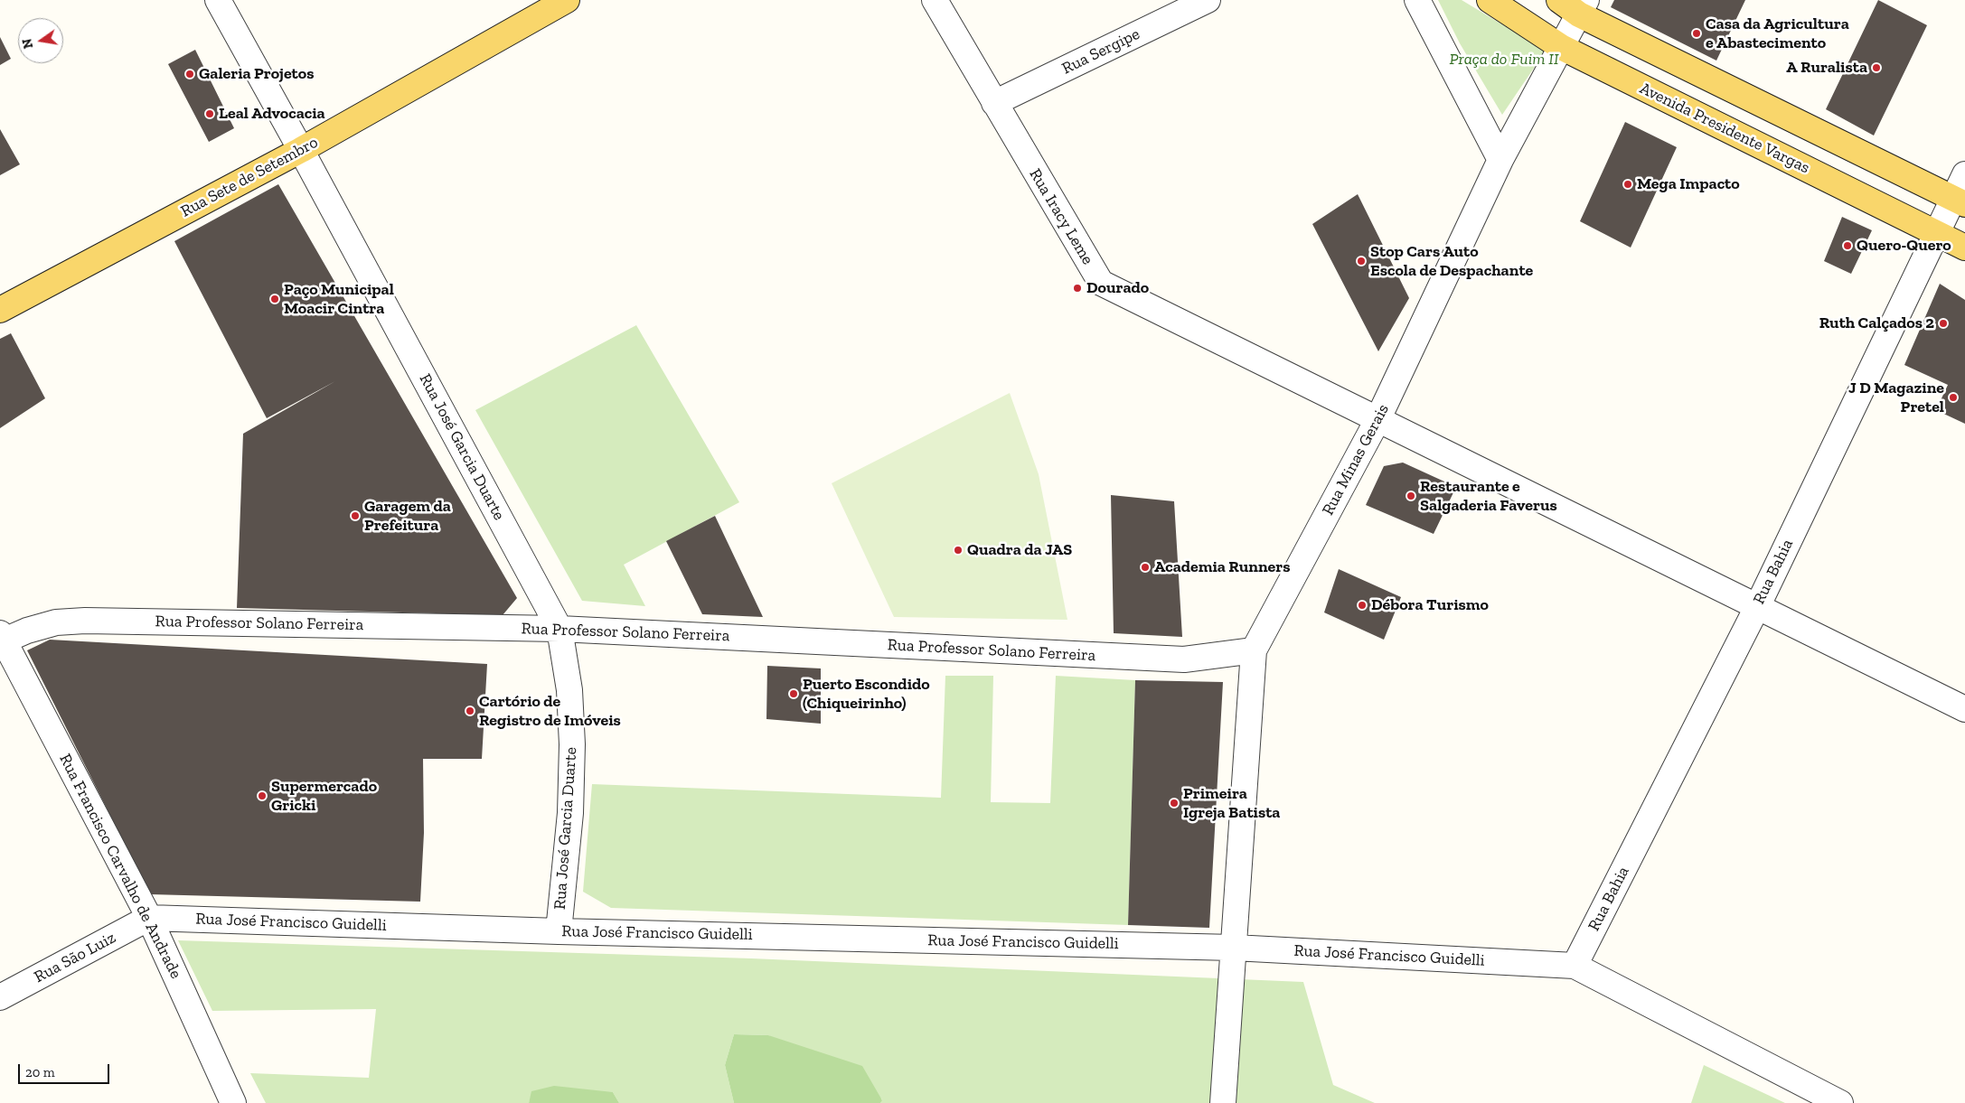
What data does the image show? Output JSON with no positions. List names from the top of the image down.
{
  "streets": {
    "main road": ["Avenida Presidente Vargas", "Rua Sete de Setembro"],
    "street": [
      "Rua Sergipe",
      "Rua Iracy Leme",
      "Rua José Garcia Duarte",
      "Rua Minas Gerais",
      "Rua Bahia",
      "Rua Professor Solano Ferreira",
      "Rua Francisco Carvalho de Andrade",
      "Rua José Francisco Guidelli",
      "Rua São Luiz"
    ]
  },
  "crossings": [
    ["Rua Sergipe", "Rua Iracy Leme"],
    ["Avenida Presidente Vargas", "Rua Minas Gerais"],
    ["Avenida Presidente Vargas", "Rua Bahia"],
    ["Rua Sete de Setembro", "Rua José Garcia Duarte"],
    ["Rua Iracy Leme", "Rua Minas Gerais"],
    ["Rua Iracy Leme", "Rua Bahia"],
    ["Rua José Garcia Duarte", "Rua Professor Solano Ferreira"],
    ["Rua José Garcia Duarte", "Rua José Francisco Guidelli"],
    ["Rua Minas Gerais", "Rua Professor Solano Ferreira"],
    ["Rua Minas Gerais", "Rua José Francisco Guidelli"],
    ["Rua Bahia", "Rua José Francisco Guidelli"],
    ["Rua Professor Solano Ferreira", "Rua Francisco Carvalho de Andrade"],
    ["Rua Francisco Carvalho de Andrade", "Rua José Francisco Guidelli"],
    ["Rua Francisco Carvalho de Andrade", "Rua São Luiz"],
    ["Rua José Francisco Guidelli", "Rua São Luiz"]
  ],
  "parks": ["Praça do Fuim II"],
  "places": [
    "Casa da Agricultura e Abastecimento",
    "A Ruralista",
    "Galeria Projetos",
    "Leal Advocacia",
    "Mega Impacto",
    "Quero-Quero",
    "Stop Cars Auto Escola de Despachante",
    "Dourado",
    "Paço Municipal Moacir Cintra",
    "Ruth Calçados 2",
    "J D Magazine Pretel",
    "Restaurante e Salgaderia Faverus",
    "Garagem da Prefeitura",
    "Quadra da JAS",
    "Academia Runners",
    "Débora Turismo",
    "Puerto Escondido (Chiqueirinho)",
    "Cartório de Registro de Imóveis",
    "Supermercado Gricki",
    "Primeira Igreja Batista"
  ],
  "scale_bar": "20 m",
  "north": "left"
}
